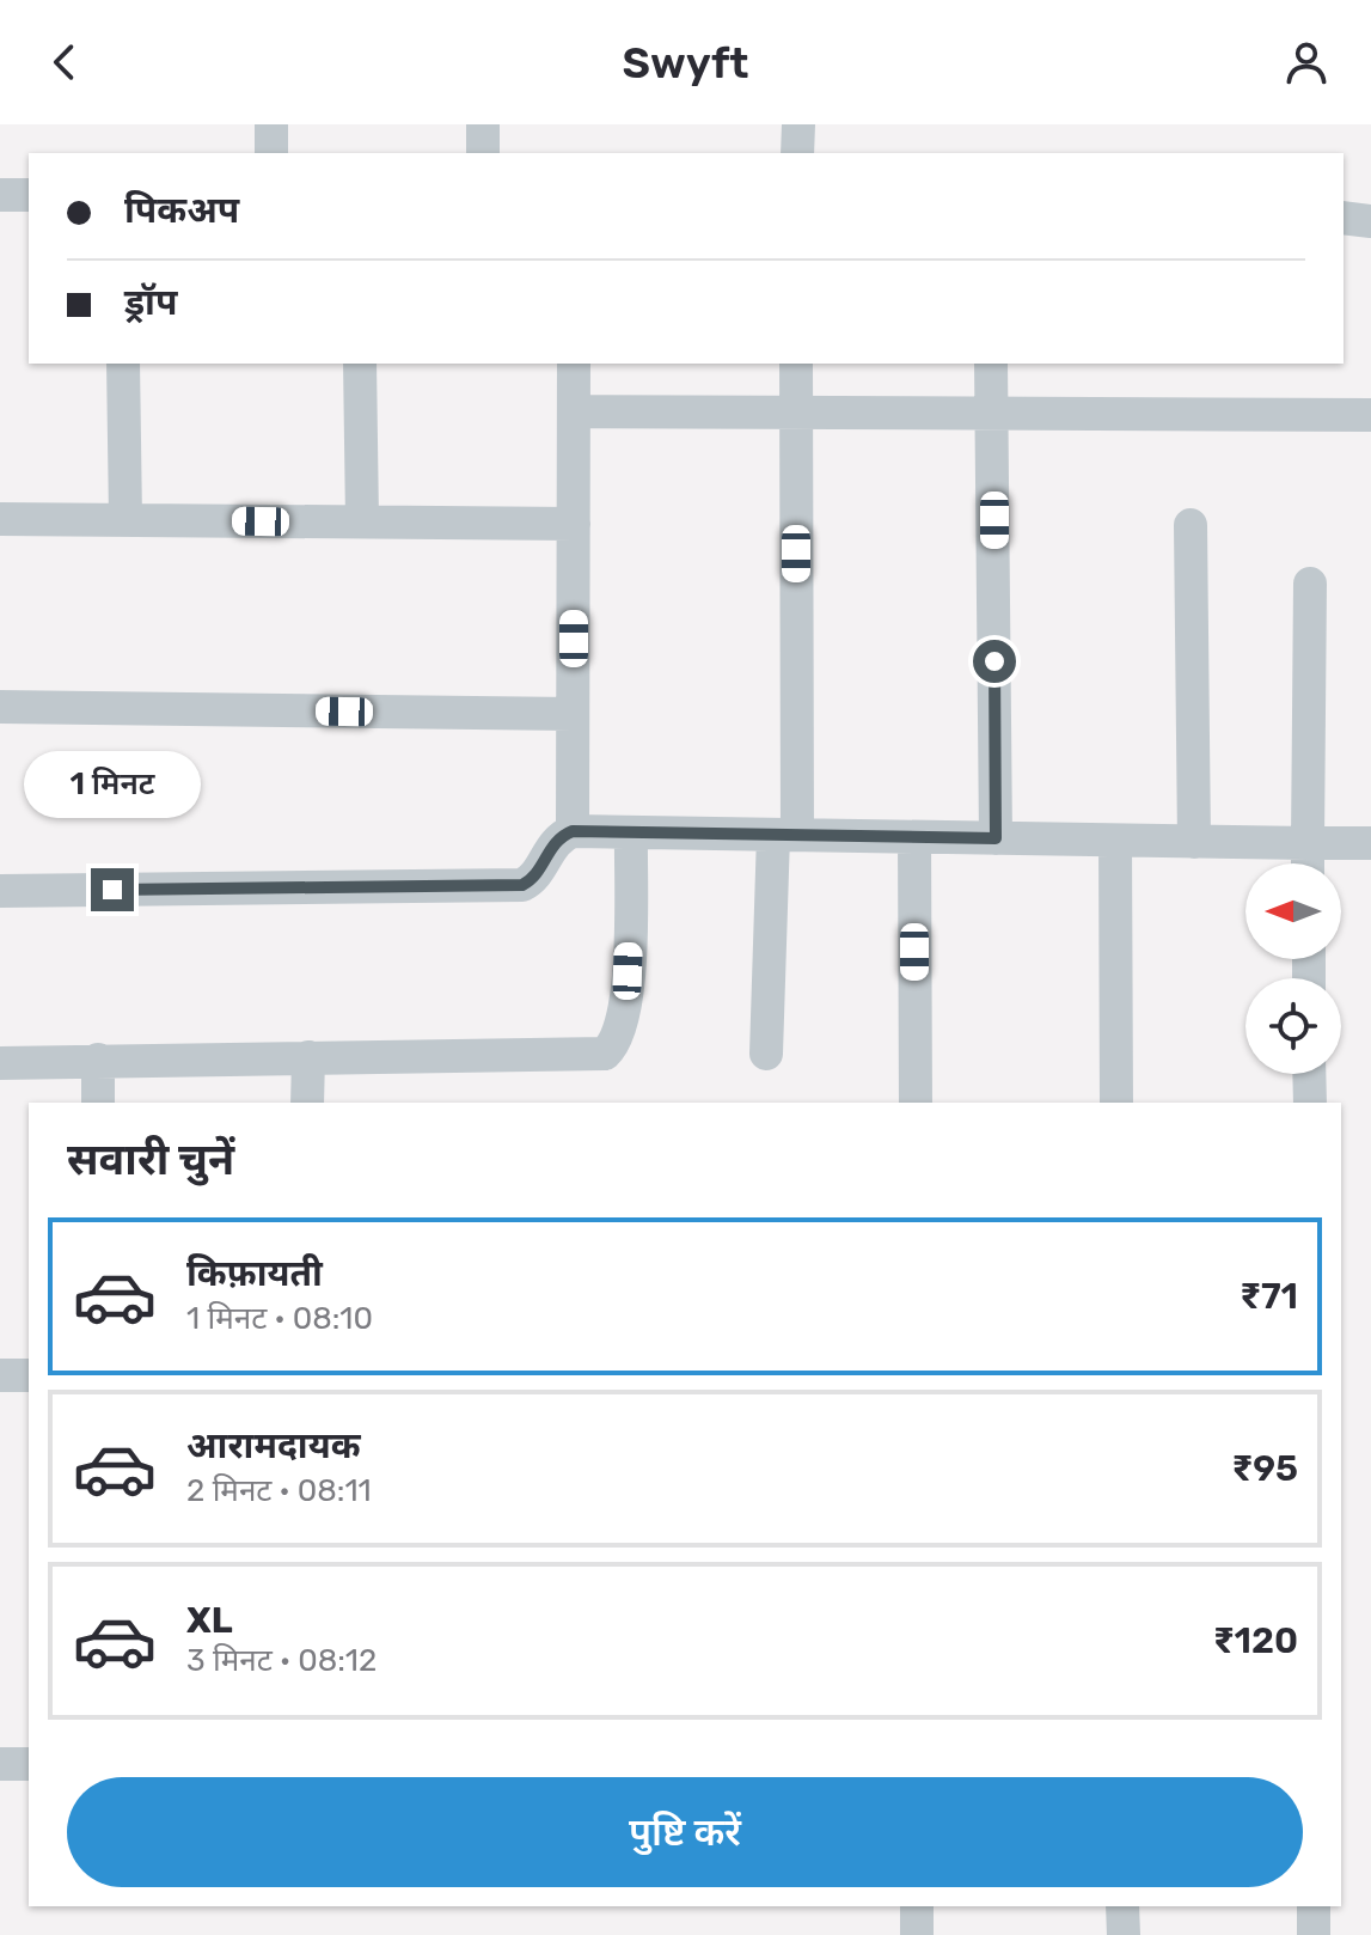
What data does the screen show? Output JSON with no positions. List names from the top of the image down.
{
  "north": "left",
  "page": {
    "header": "Swyft",
    "banner": ["पिकअप", "ड्रॉप"],
    "bubble": "1 मिनट",
    "heading": "सवारी चुनें",
    "list": [
      {
        "name": "किफ़ायती",
        "note": "1 मिनट · 08:10",
        "value": "₹71"
      },
      {
        "name": "आरामदायक",
        "note": "2 मिनट · 08:11",
        "value": "₹95"
      },
      {
        "name": "XL",
        "note": "3 मिनट · 08:12",
        "value": "₹120"
      }
    ],
    "buttons": "पुष्टि करें"
  }
}
